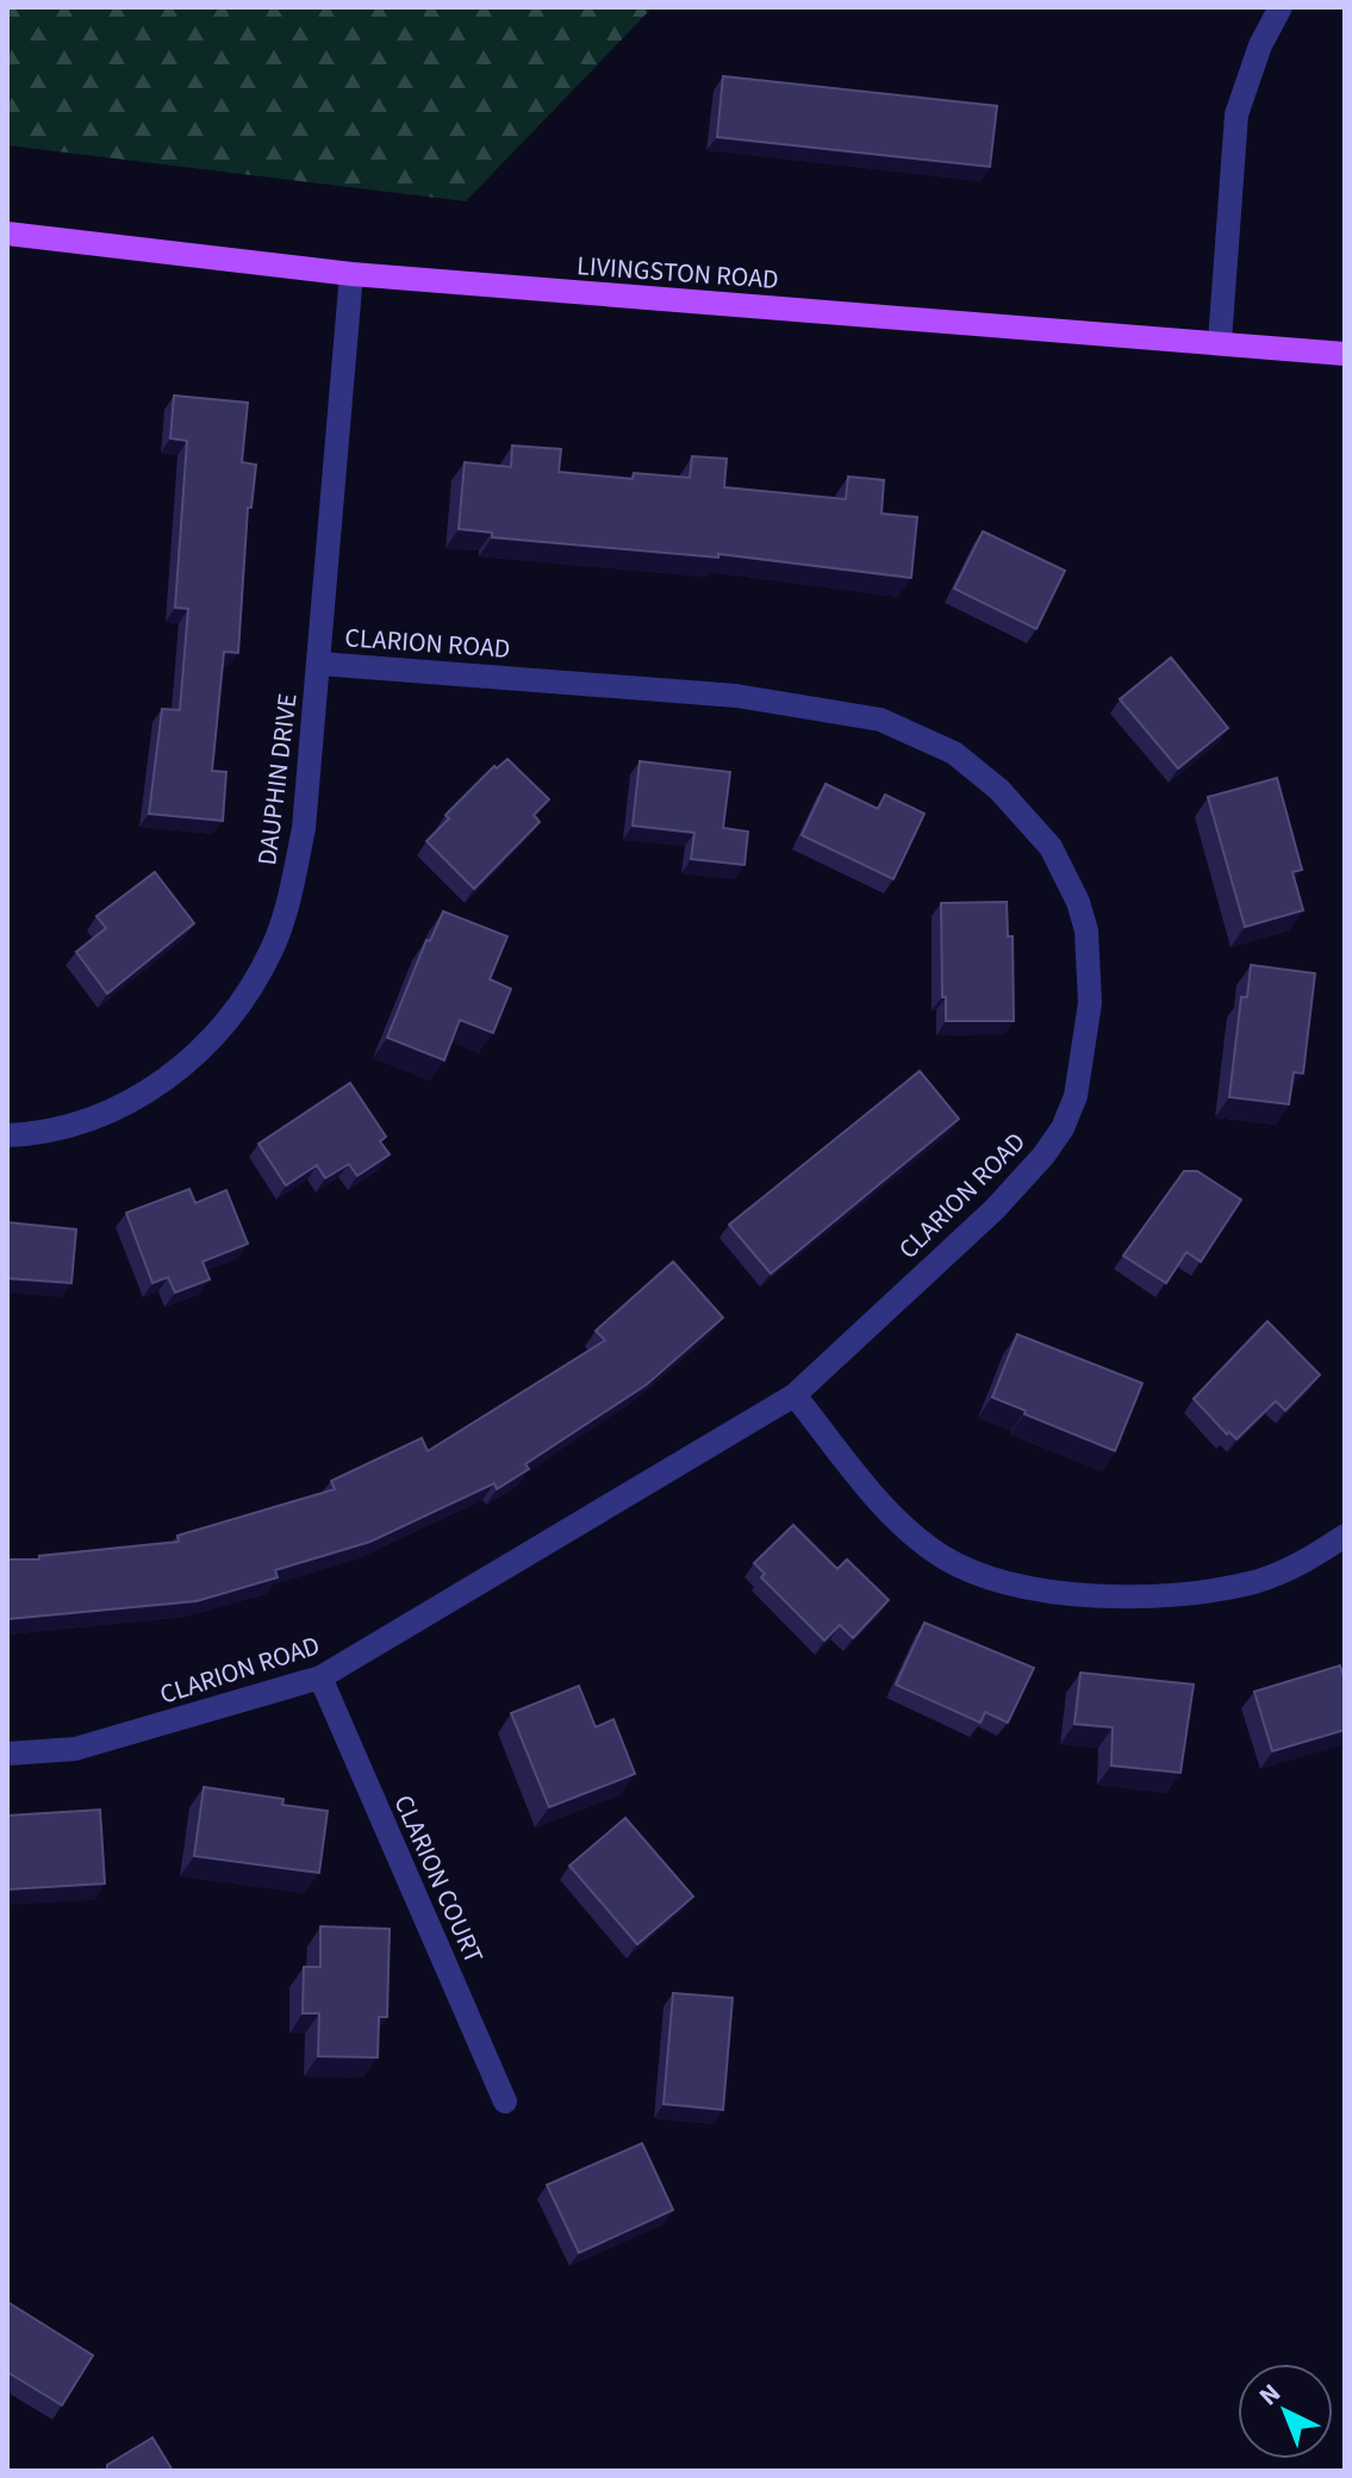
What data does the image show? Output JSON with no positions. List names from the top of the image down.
{
  "streets": {
    "main road": ["LIVINGSTON ROAD"],
    "street": ["CLARION ROAD", "DAUPHIN DRIVE", "CLARION COURT"]
  },
  "crossings": [
    ["LIVINGSTON ROAD", "DAUPHIN DRIVE"],
    ["CLARION ROAD", "DAUPHIN DRIVE"],
    ["CLARION ROAD", "CLARION COURT"]
  ],
  "north": "top left"
}
